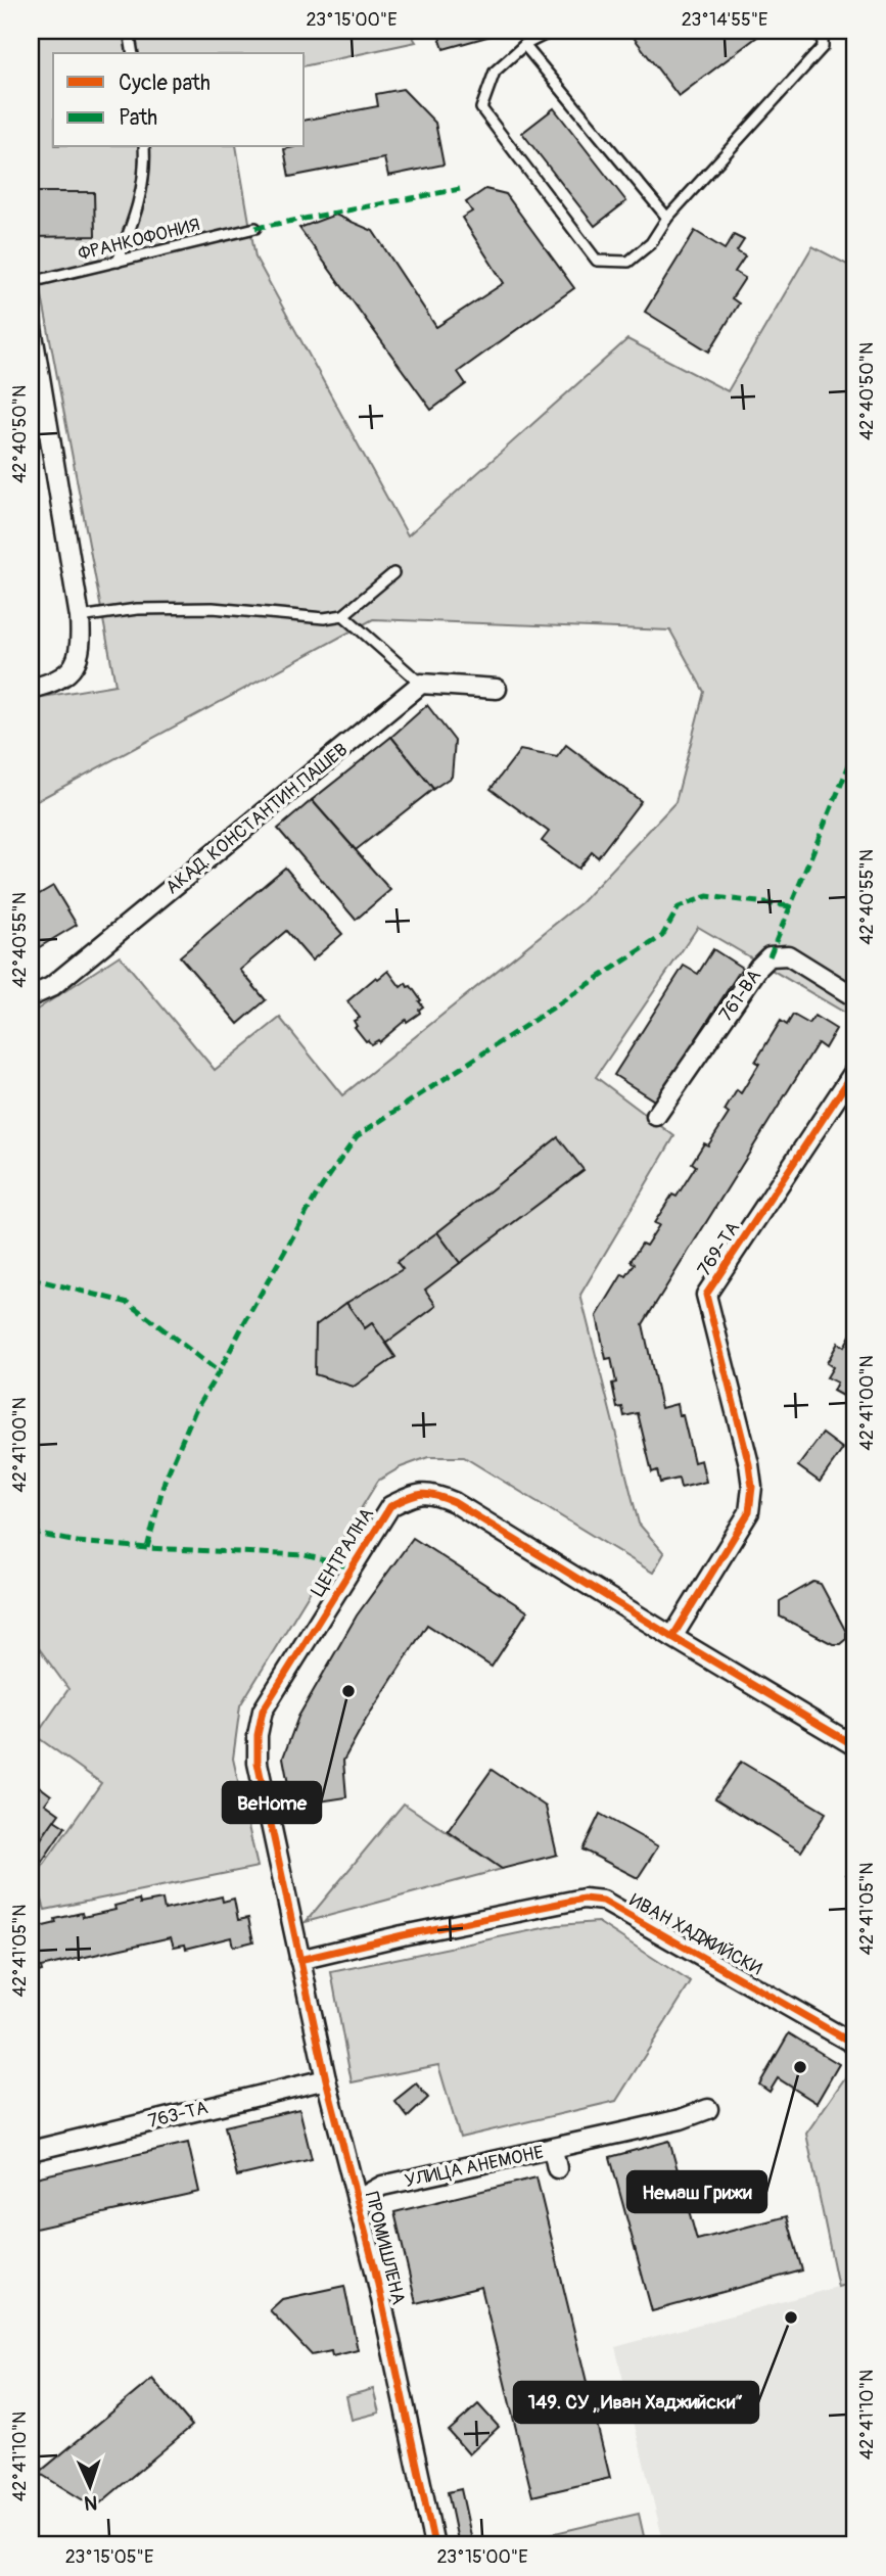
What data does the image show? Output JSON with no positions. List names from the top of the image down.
{
  "streets": {
    "street": [
      "АКАД. КОНСТАНТИН ПАШЕВ",
      "761-ВА",
      "769-ТА",
      "ЦЕНТРАЛНА",
      "ИВАН ХАДЖИЙСКИ",
      "763-ТА",
      "УЛИЦА АНЕМОНЕ",
      "ПРОМИШЛЕНА"
    ],
    "lane": ["ФРАНКОФОНИЯ"]
  },
  "crossings": [
    ["769-ТА", "ЦЕНТРАЛНА"],
    ["ЦЕНТРАЛНА", "ИВАН ХАДЖИЙСКИ"],
    ["ЦЕНТРАЛНА", "ПРОМИШЛЕНА"],
    ["ИВАН ХАДЖИЙСКИ", "ПРОМИШЛЕНА"],
    ["763-ТА", "ПРОМИШЛЕНА"],
    ["УЛИЦА АНЕМОНЕ", "ПРОМИШЛЕНА"]
  ],
  "places": ["BeHome", "Немаш Грижи", "149. СУ „Иван Хаджийски“"],
  "legend": ["Cycle path", "Path"],
  "north": "bottom",
  "coordinates": [
    "23°15'00\"E",
    "23°14'55\"E",
    "42°40'50\"N",
    "42°40'55\"N",
    "42°41'00\"N",
    "42°41'05\"N",
    "42°41'10\"N",
    "23°15'05\"E"
  ]
}
